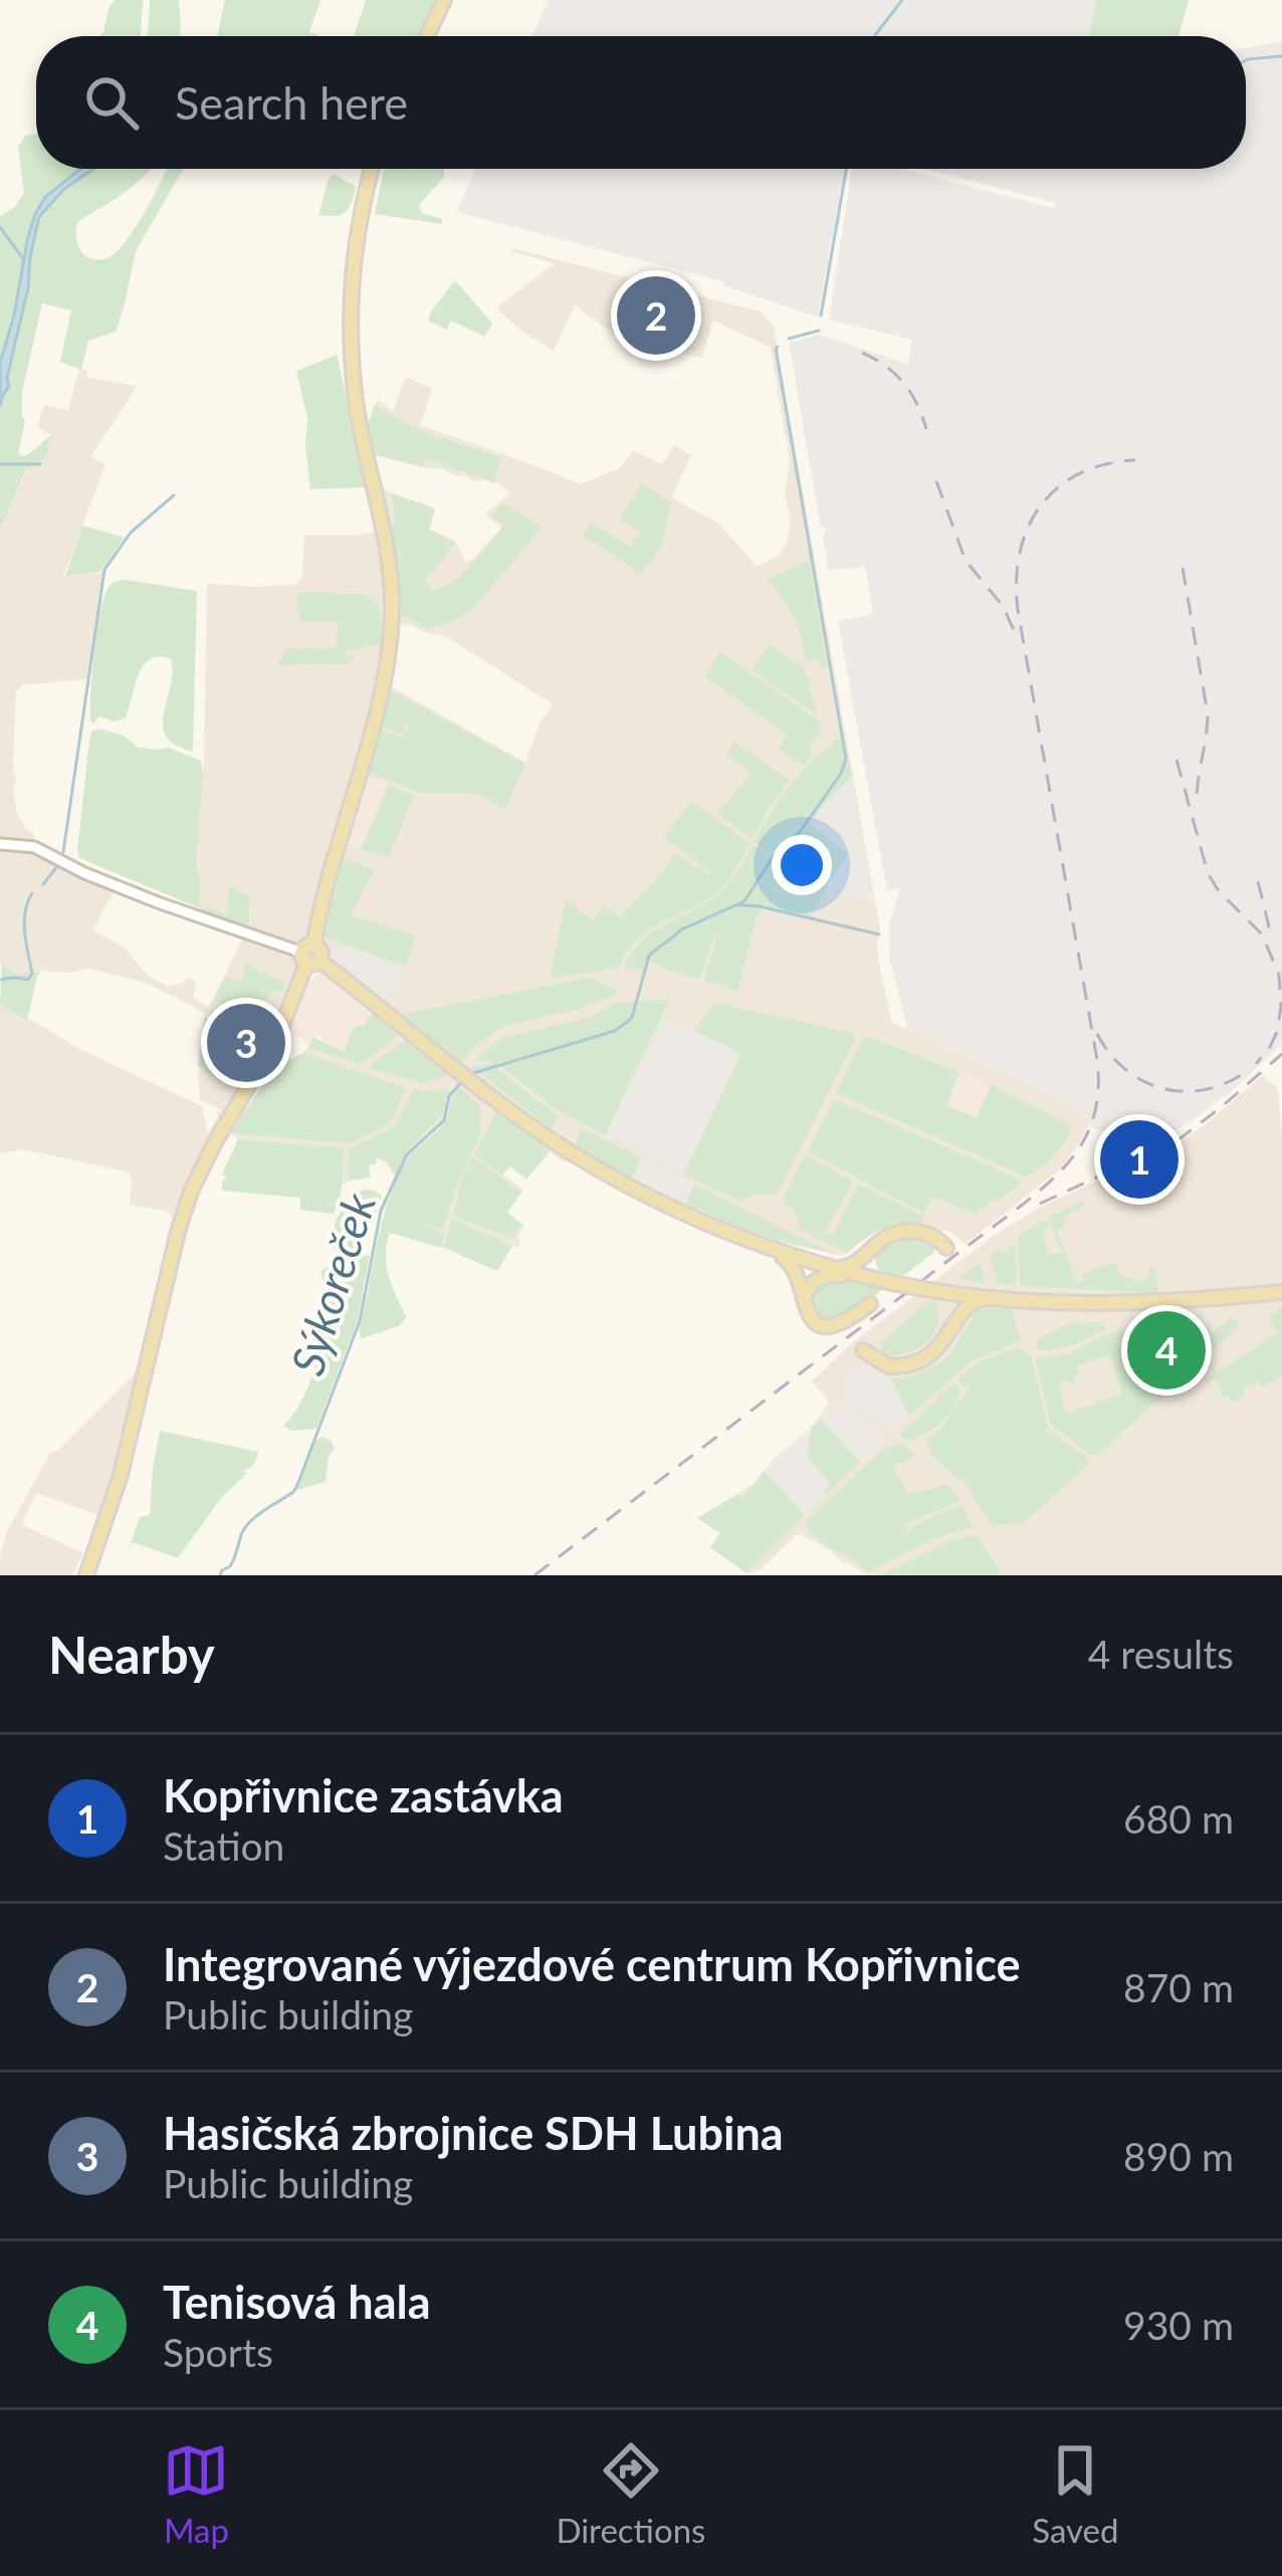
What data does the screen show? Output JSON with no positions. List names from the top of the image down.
{
  "water": ["Sýkoreček"],
  "page": {
    "search": "Search here",
    "pins": [
      "2",
      "3",
      "1",
      "4"
    ],
    "heading": ["Nearby", "4 results"],
    "list": [
      {
        "mark": "1",
        "name": "Kopřivnice zastávka",
        "note": "Station",
        "value": "680 m"
      },
      {
        "mark": "2",
        "name": "Integrované výjezdové centrum Kopřivnice",
        "note": "Public building",
        "value": "870 m"
      },
      {
        "mark": "3",
        "name": "Hasičská zbrojnice SDH Lubina",
        "note": "Public building",
        "value": "890 m"
      },
      {
        "mark": "4",
        "name": "Tenisová hala",
        "note": "Sports",
        "value": "930 m"
      }
    ],
    "nav": ["Map", "Directions", "Saved"]
  }
}
